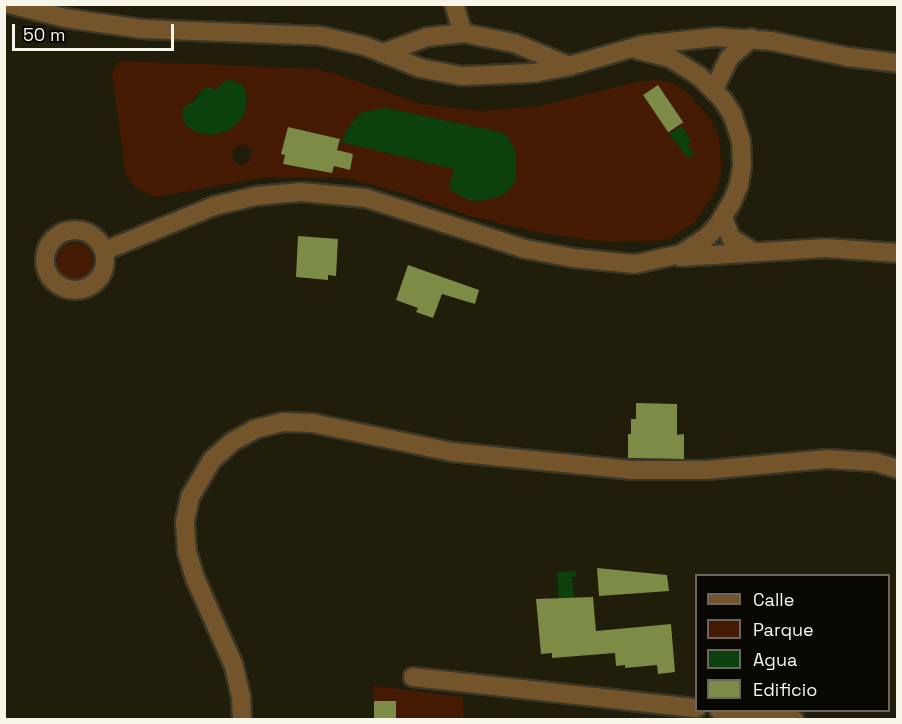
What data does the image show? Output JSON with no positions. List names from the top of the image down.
{
  "legend": [
    "Calle",
    "Parque",
    "Agua",
    "Edificio"
  ],
  "scale_bar": "50 m"
}
